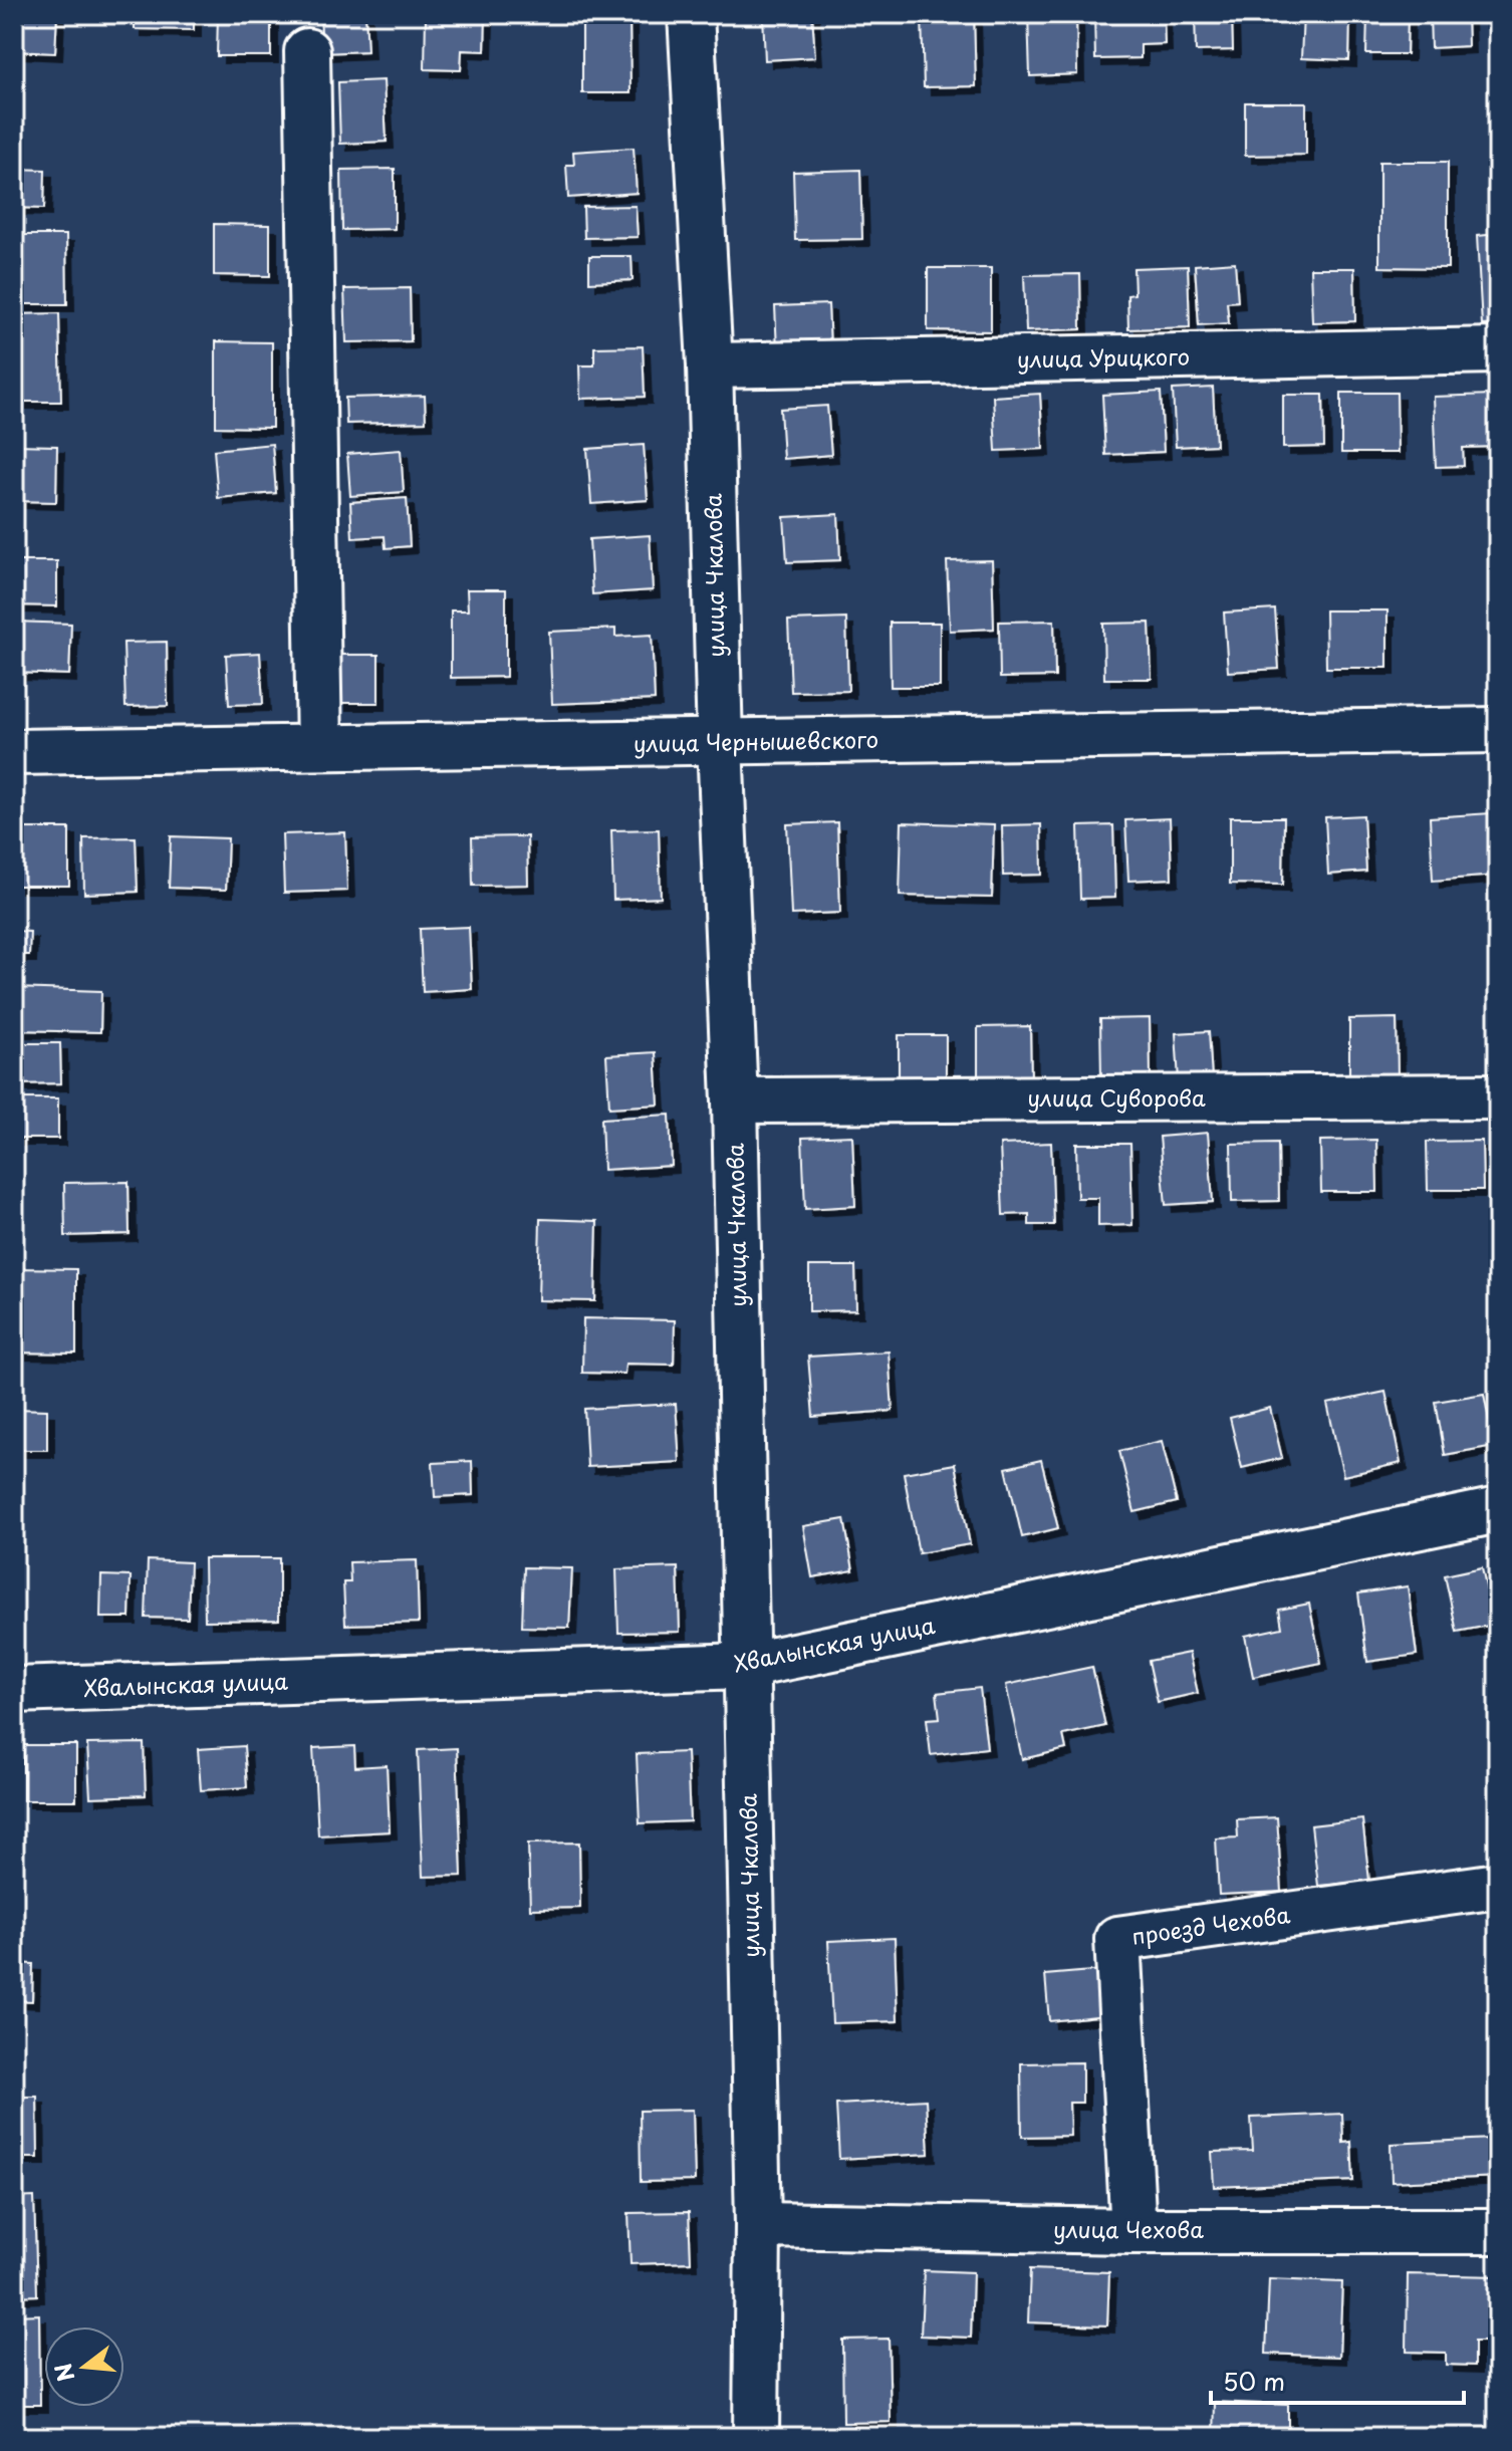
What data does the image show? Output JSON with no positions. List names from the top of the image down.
{
  "streets": {
    "street": [
      "улица Урицкого",
      "улица Чкалова",
      "улица Чернышевского",
      "улица Суворова",
      "Хвалынская улица",
      "проезд Чехова",
      "улица Чехова"
    ]
  },
  "crossings": [
    ["улица Урицкого", "улица Чкалова"],
    ["улица Чкалова", "улица Чернышевского"],
    ["улица Чкалова", "улица Суворова"],
    ["улица Чкалова", "Хвалынская улица"],
    ["улица Чкалова", "улица Чехова"],
    ["проезд Чехова", "улица Чехова"]
  ],
  "scale_bar": "50 m",
  "north": "left"
}
